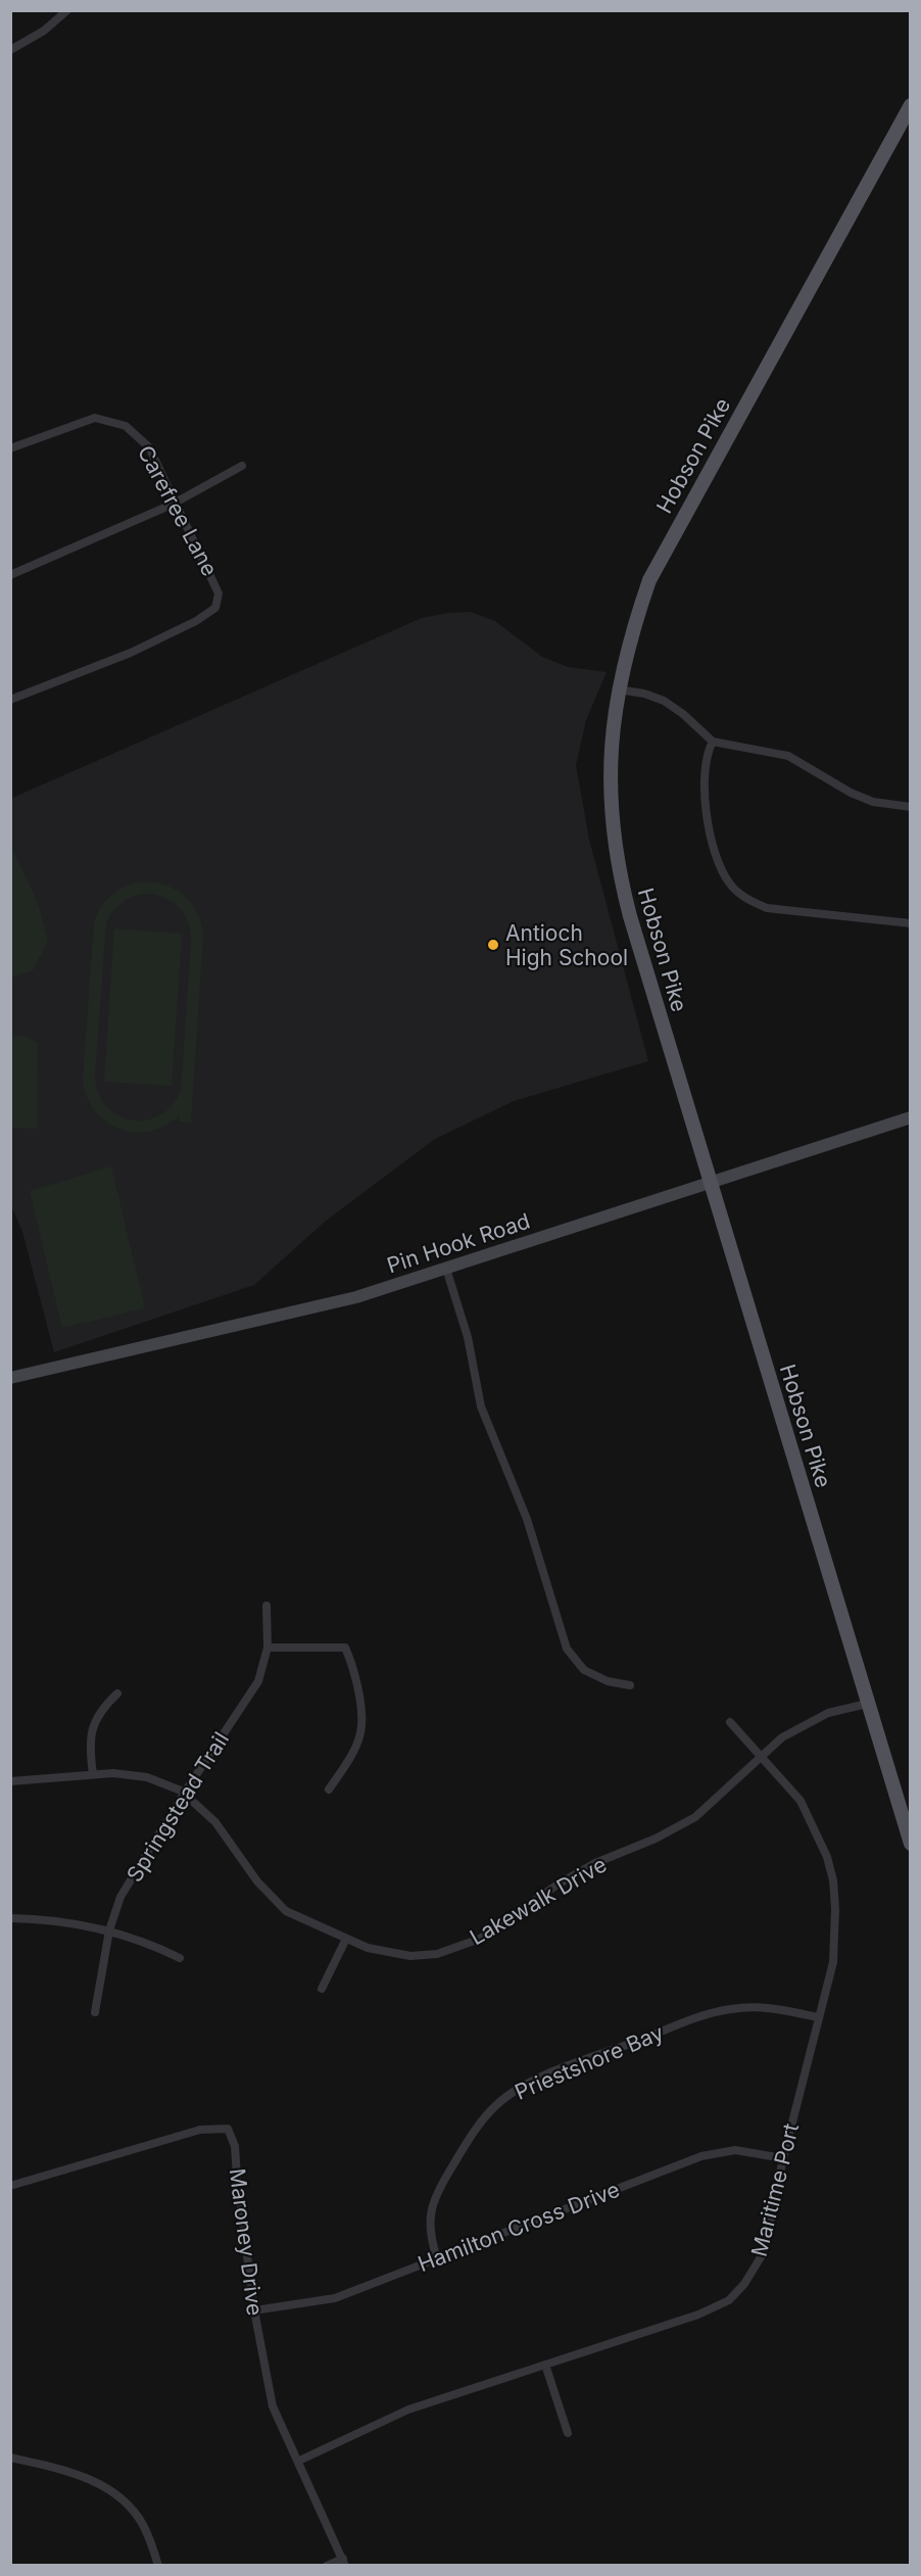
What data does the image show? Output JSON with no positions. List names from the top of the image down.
{
  "streets": {
    "main road": ["Hobson Pike"],
    "street": [
      "Carefree Lane",
      "Pin Hook Road",
      "Springstead Trail",
      "Lakewalk Drive",
      "Priestshore Bay",
      "Maritime Port",
      "Hamilton Cross Drive",
      "Maroney Drive"
    ]
  },
  "crossings": [
    ["Hobson Pike", "Pin Hook Road"],
    ["Hobson Pike", "Lakewalk Drive"],
    ["Springstead Trail", "Lakewalk Drive"],
    ["Lakewalk Drive", "Maritime Port"],
    ["Priestshore Bay", "Maritime Port"],
    ["Priestshore Bay", "Hamilton Cross Drive"],
    ["Maritime Port", "Hamilton Cross Drive"],
    ["Maritime Port", "Maroney Drive"],
    ["Hamilton Cross Drive", "Maroney Drive"]
  ],
  "places": ["Antioch High School"]
}
